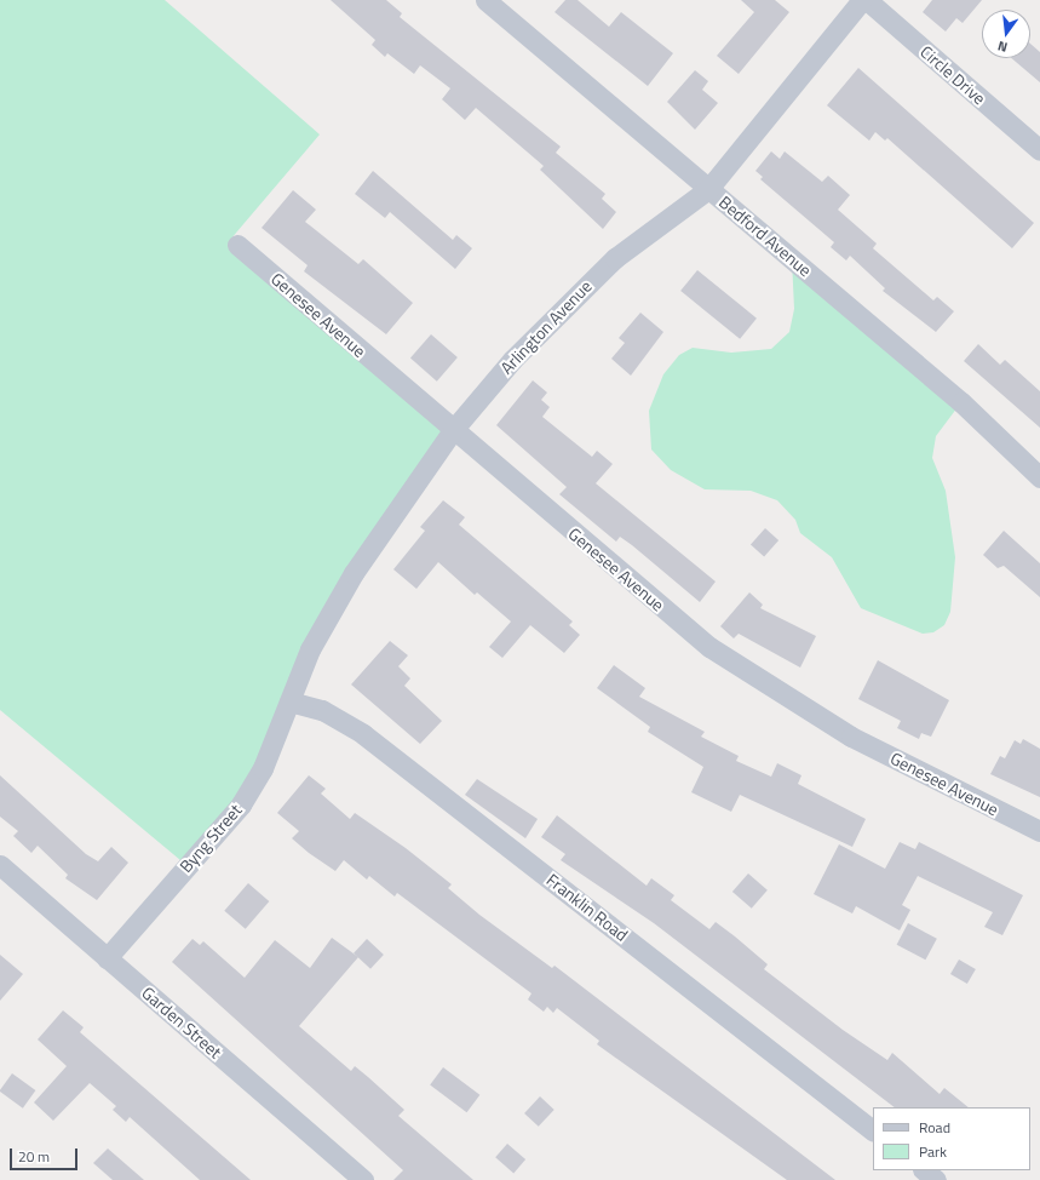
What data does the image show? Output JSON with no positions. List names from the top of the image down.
{
  "streets": {
    "street": [
      "Circle Drive",
      "Bedford Avenue",
      "Genesee Avenue",
      "Arlington Avenue",
      "Byng Street",
      "Franklin Road",
      "Garden Street"
    ]
  },
  "crossings": [
    ["Bedford Avenue", "Arlington Avenue"],
    ["Genesee Avenue", "Arlington Avenue"],
    ["Arlington Avenue", "Byng Street"],
    ["Arlington Avenue", "Franklin Road"],
    ["Byng Street", "Franklin Road"],
    ["Byng Street", "Garden Street"]
  ],
  "legend": ["Road", "Park"],
  "scale_bar": "20 m",
  "north": "bottom"
}
